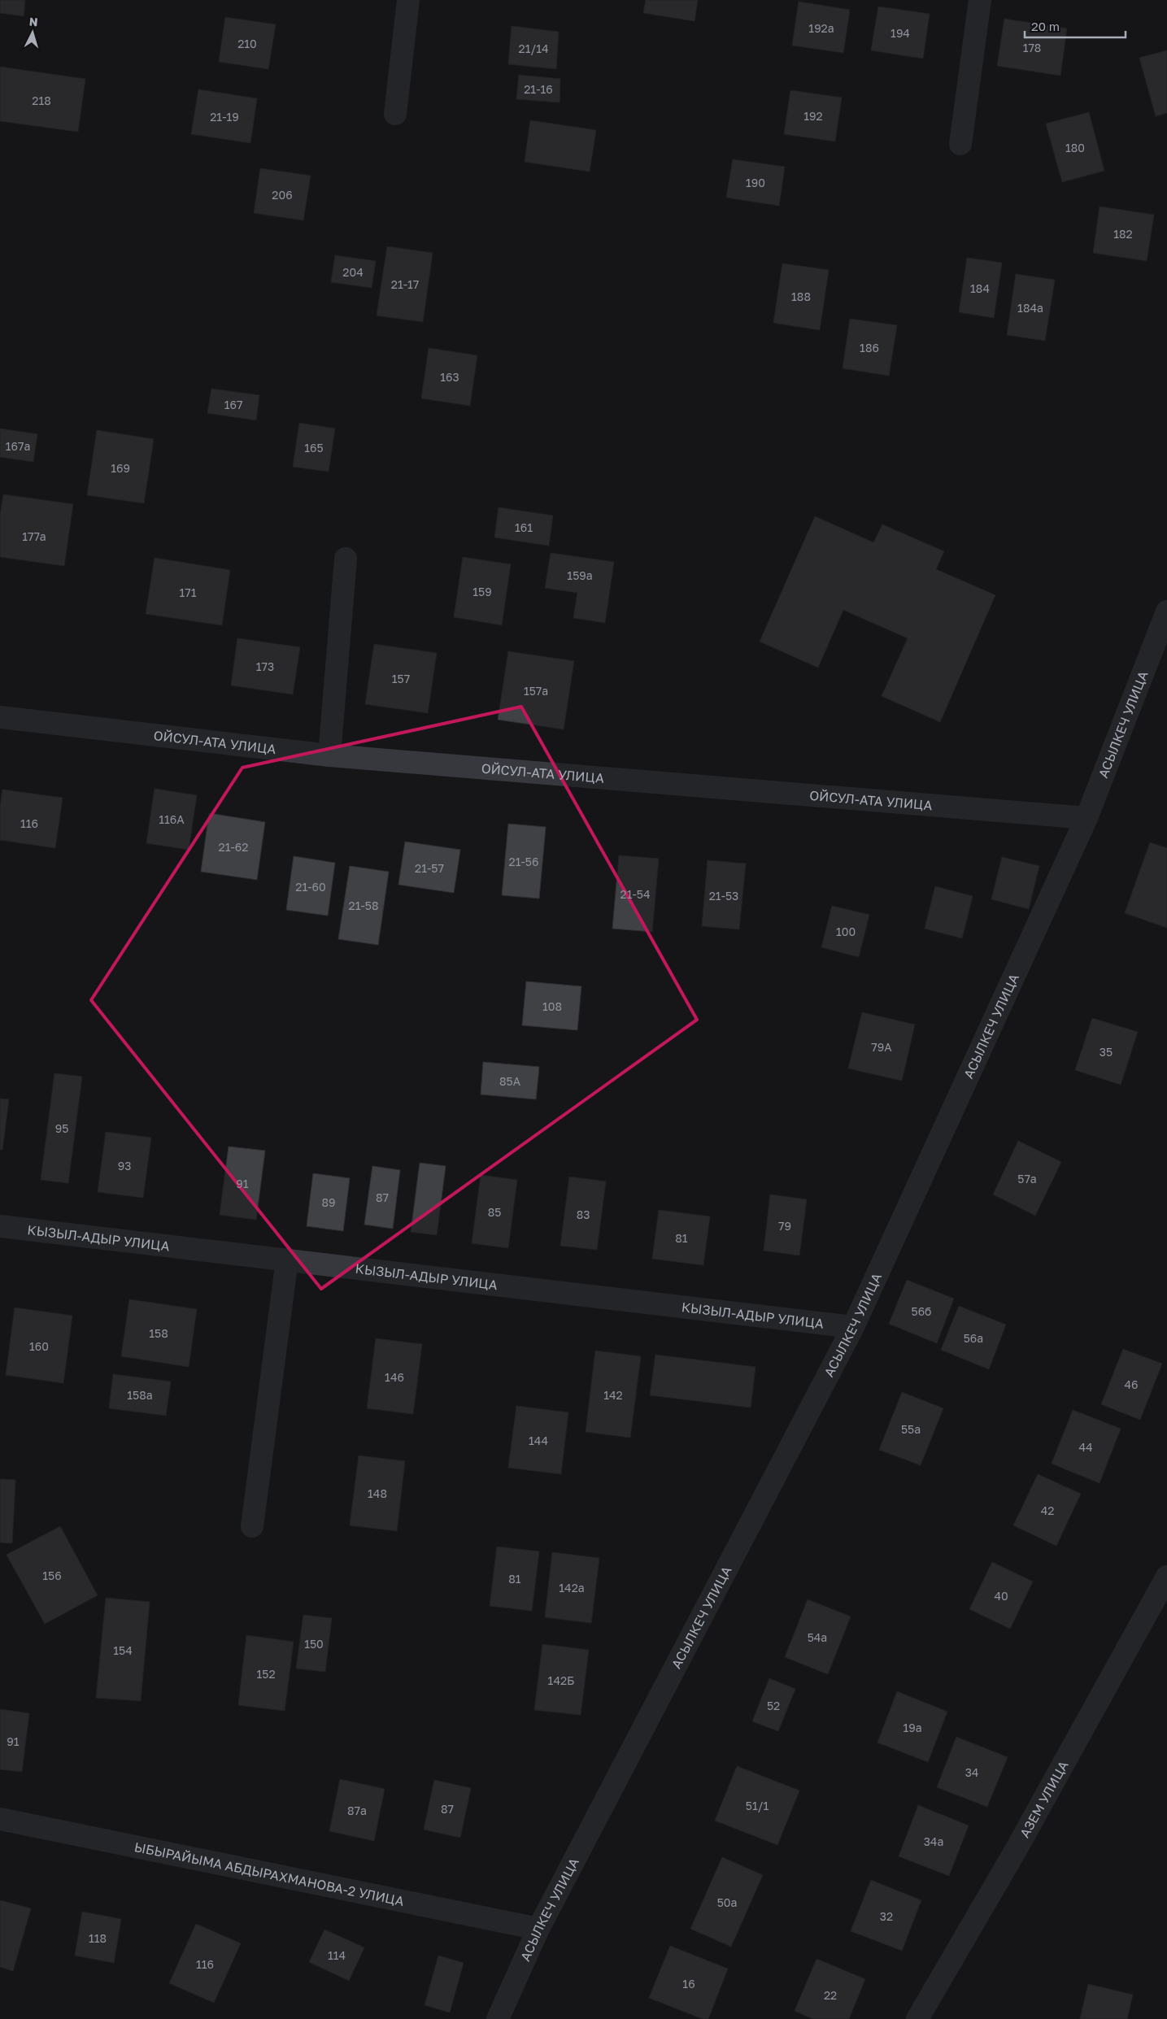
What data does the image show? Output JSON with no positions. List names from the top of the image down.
{
  "streets": {
    "street": [
      "АСЫЛКЕЧ УЛИЦА",
      "ОЙСУЛ-АТА УЛИЦА",
      "КЫЗЫЛ-АДЫР УЛИЦА",
      "АЗЕМ УЛИЦА",
      "ЫБЫРАЙЫМА АБДЫРАХМАНОВА-2 УЛИЦА"
    ]
  },
  "crossings": [
    ["АСЫЛКЕЧ УЛИЦА", "ОЙСУЛ-АТА УЛИЦА"],
    ["АСЫЛКЕЧ УЛИЦА", "КЫЗЫЛ-АДЫР УЛИЦА"],
    ["АСЫЛКЕЧ УЛИЦА", "ЫБЫРАЙЫМА АБДЫРАХМАНОВА-2 УЛИЦА"]
  ],
  "house_numbers": [
    "192а",
    "194",
    "210",
    "178",
    "21/14",
    "21-16",
    "218",
    "192",
    "21-19",
    "180",
    "190",
    "206",
    "182",
    "204",
    "21-17",
    "184",
    "188",
    "184а",
    "186",
    "163",
    "167",
    "167а",
    "165",
    "169",
    "161",
    "177а",
    "159а",
    "159",
    "171",
    "173",
    "157",
    "157а",
    "116А",
    "116",
    "21-62",
    "21-56",
    "21-57",
    "21-60",
    "21-54",
    "21-53",
    "21-58",
    "100",
    "108",
    "79А",
    "35",
    "85А",
    "95",
    "93",
    "57а",
    "91",
    "87",
    "89",
    "85",
    "83",
    "79",
    "81",
    "56б",
    "158",
    "56а",
    "160",
    "146",
    "46",
    "158а",
    "142",
    "55а",
    "144",
    "44",
    "148",
    "42",
    "156",
    "81",
    "142а",
    "40",
    "54а",
    "150",
    "154",
    "152",
    "142Б",
    "52",
    "19а",
    "91",
    "34",
    "51/1",
    "87",
    "87а",
    "34а",
    "50а",
    "32",
    "118",
    "114",
    "116",
    "16",
    "22"
  ],
  "scale_bar": "20 m",
  "north": "top"
}
